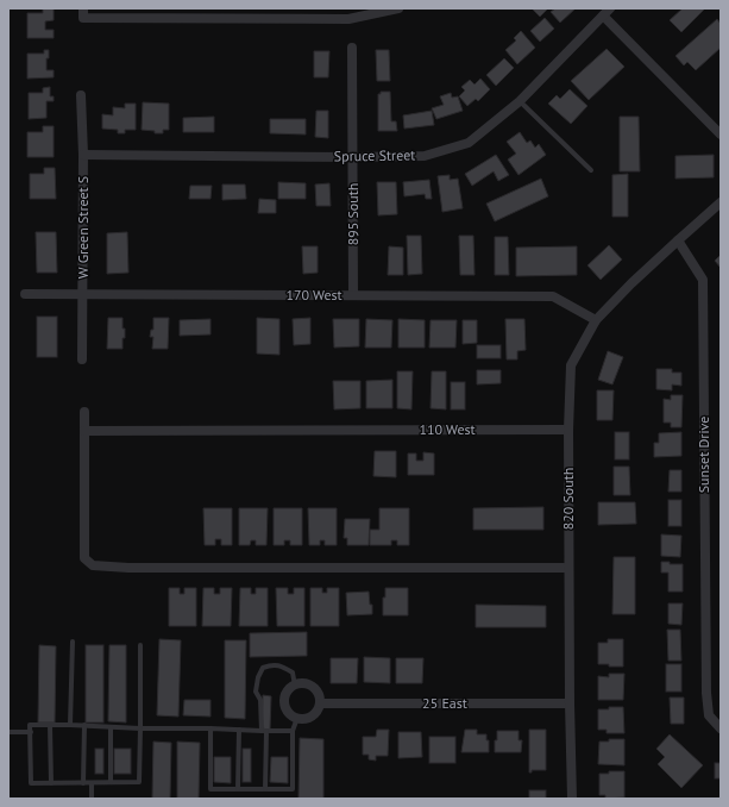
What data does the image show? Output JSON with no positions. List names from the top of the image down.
{
  "streets": {
    "street": [
      "Spruce Street",
      "895 South",
      "W Green Street S",
      "170 West",
      "110 West",
      "Sunset Drive",
      "820 South",
      "25 East"
    ]
  },
  "crossings": [
    ["Spruce Street", "895 South"],
    ["Spruce Street", "W Green Street S"],
    ["895 South", "170 West"],
    ["W Green Street S", "170 West"],
    ["170 West", "820 South"],
    ["110 West", "820 South"],
    ["Sunset Drive", "820 South"],
    ["820 South", "25 East"]
  ]
}
